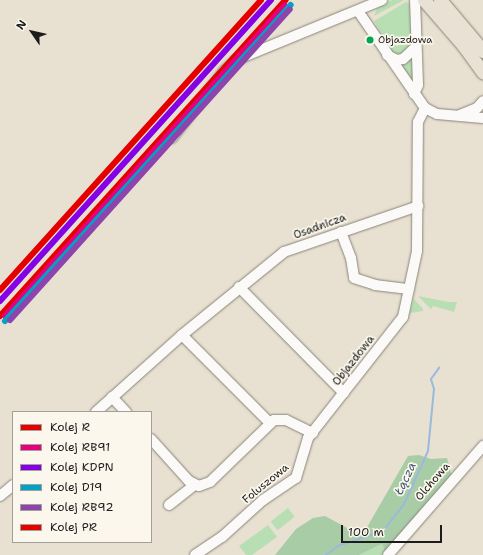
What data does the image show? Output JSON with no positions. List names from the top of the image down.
{
  "streets": {
    "street": [
      "Osadnicza",
      "Objazdowa",
      "Olchowa",
      "Foluszowa"
    ]
  },
  "crossings": [
    ["Osadnicza", "Objazdowa"],
    ["Objazdowa", "Foluszowa"]
  ],
  "water": ["Łącza"],
  "places": ["Objazdowa"],
  "lines": [
    "rail line R",
    "rail line KDPN",
    "rail line PR",
    "rail line RB91",
    "rail line D19",
    "rail line RB92"
  ],
  "legend": [
    "Kolej R",
    "Kolej RB91",
    "Kolej KDPN",
    "Kolej D19",
    "Kolej RB92",
    "Kolej PR"
  ],
  "scale_bar": "100 m",
  "north": "top left"
}
